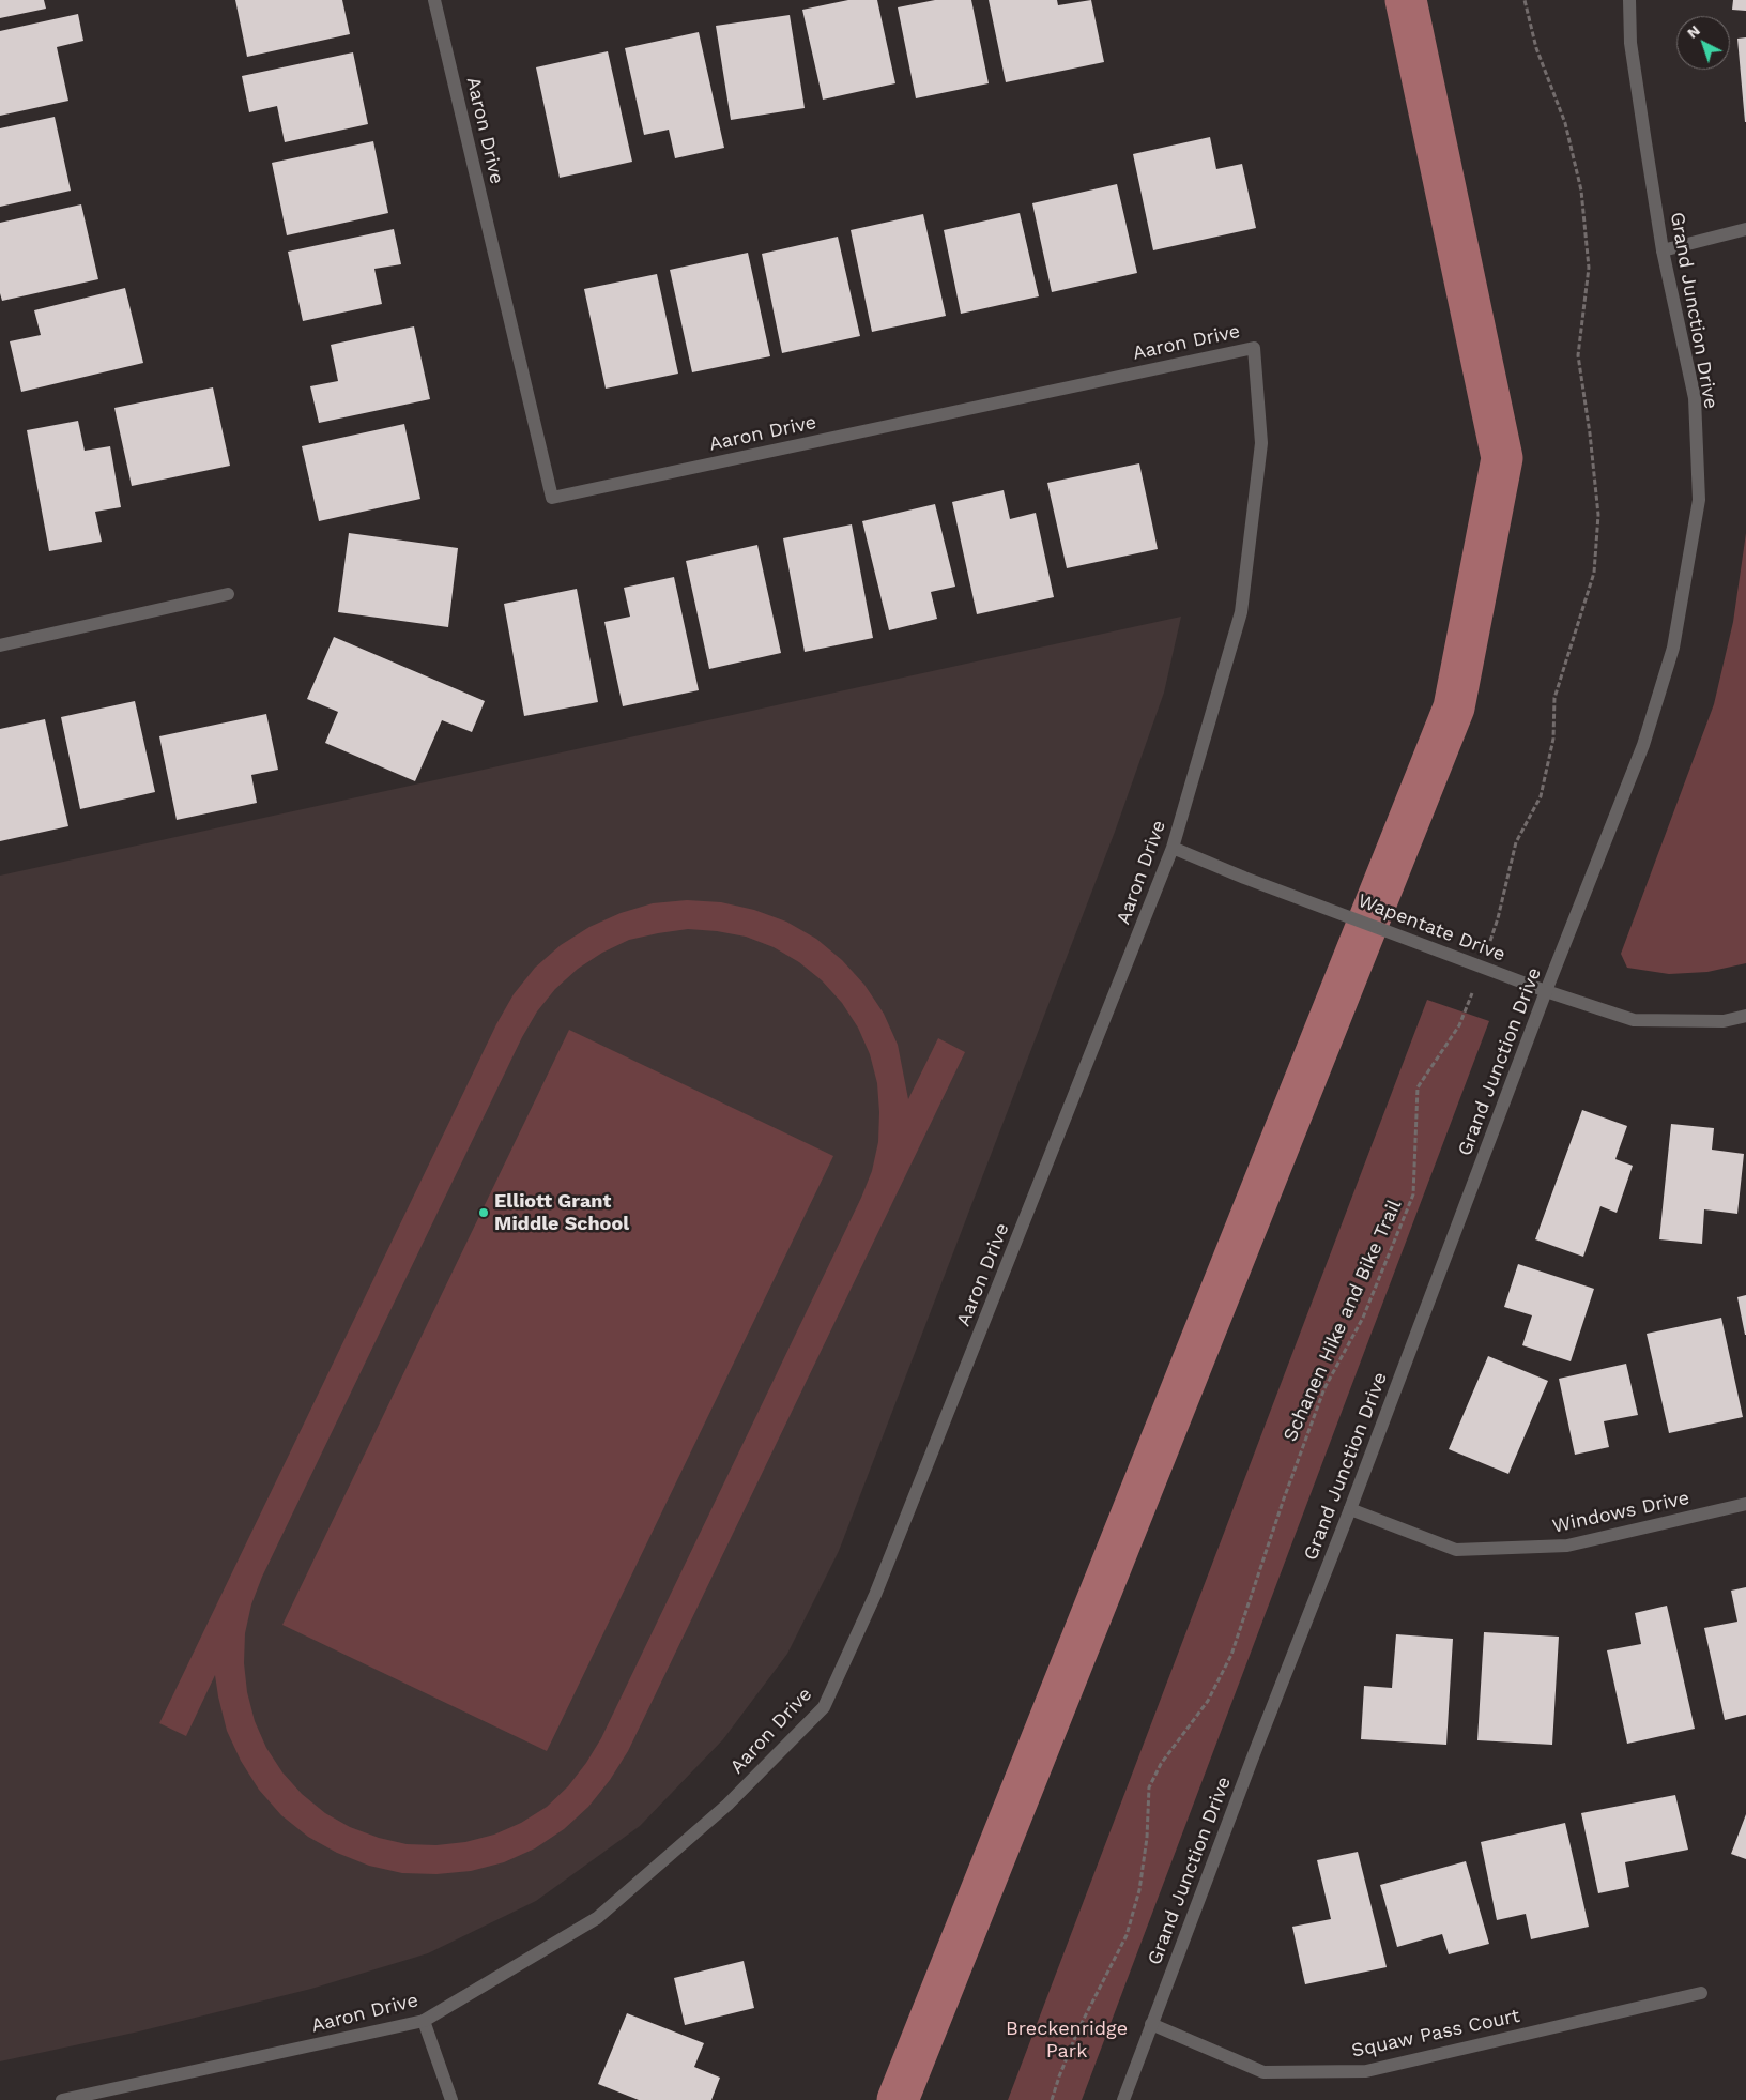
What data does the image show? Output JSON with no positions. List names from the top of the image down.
{
  "streets": {
    "street": [
      "Aaron Drive",
      "Grand Junction Drive",
      "Wapentate Drive",
      "Windows Drive",
      "Squaw Pass Court"
    ],
    "path": ["Schanen Hike and Bike Trail"]
  },
  "crossings": [
    ["Aaron Drive", "Wapentate Drive"],
    ["Grand Junction Drive", "Wapentate Drive"],
    ["Grand Junction Drive", "Windows Drive"],
    ["Grand Junction Drive", "Squaw Pass Court"],
    ["Wapentate Drive", "Schanen Hike and Bike Trail"]
  ],
  "parks": ["Breckenridge Park"],
  "places": ["Elliott Grant Middle School"],
  "north": "top left"
}
